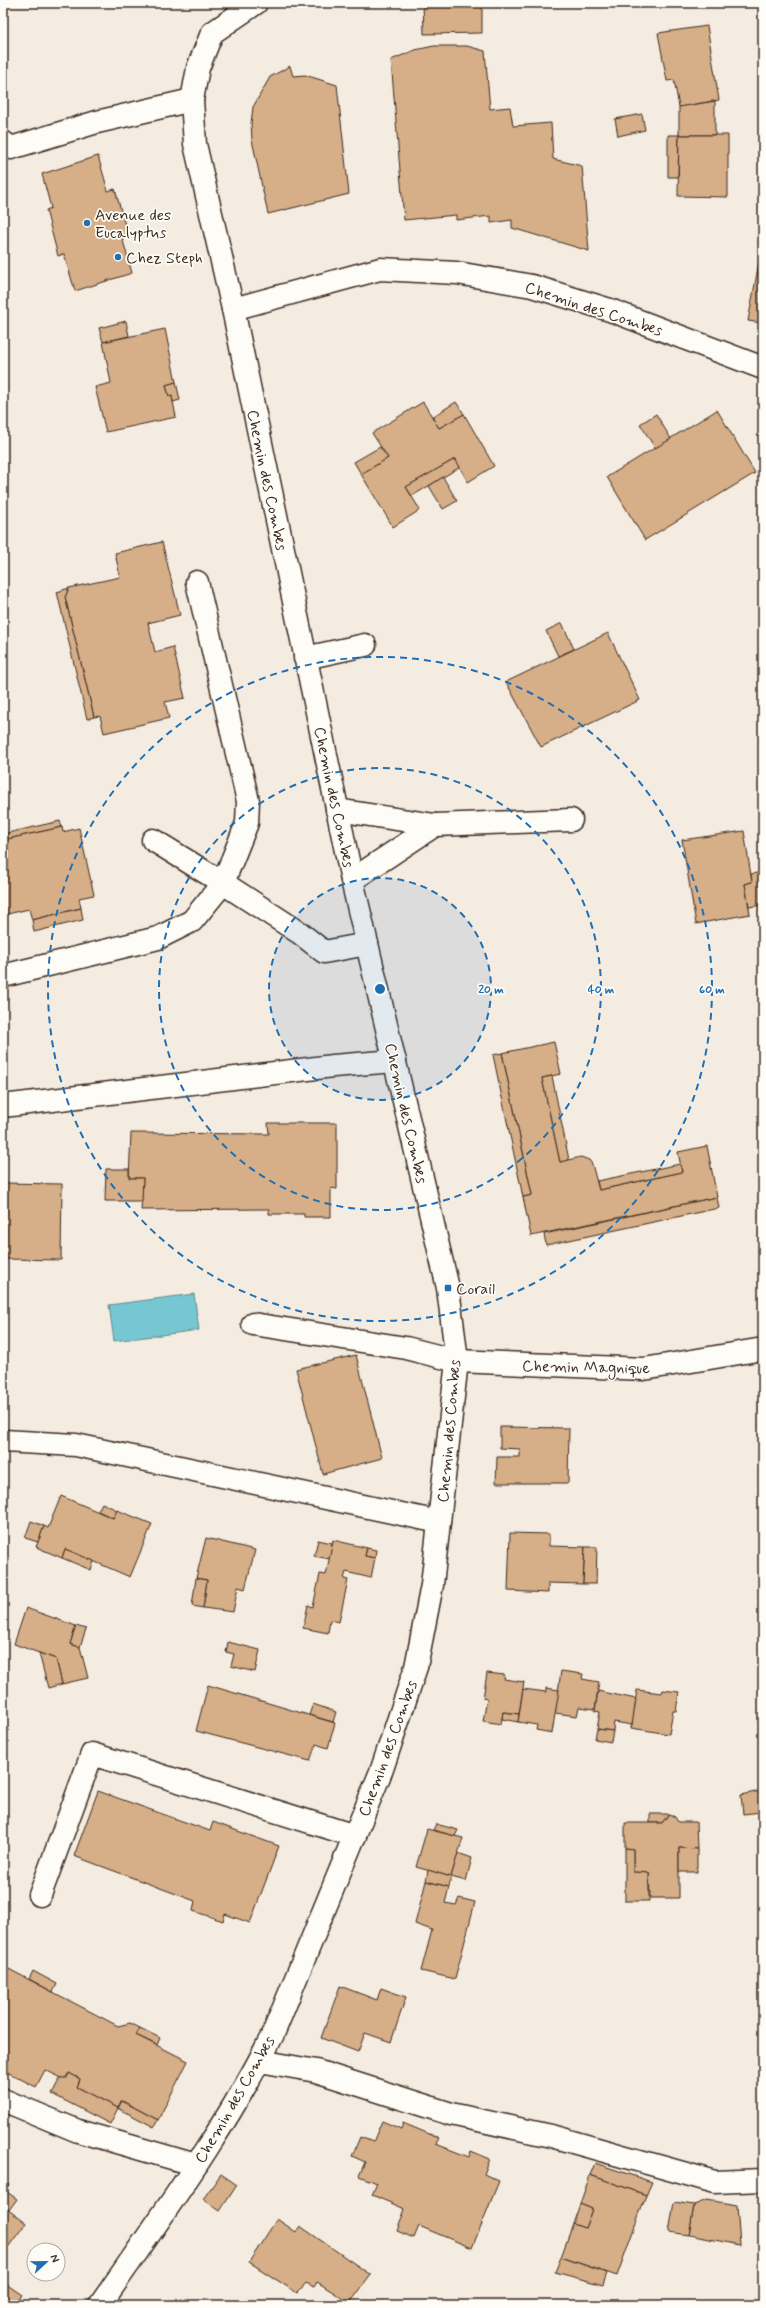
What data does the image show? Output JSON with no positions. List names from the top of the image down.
{
  "streets": {
    "street": ["Chemin des Combes", "Chemin Magnique"]
  },
  "crossings": [
    ["Chemin des Combes", "Chemin Magnique"]
  ],
  "places": {
    "other": ["Avenue des Eucalyptus", "Chez Steph"],
    "transit": ["Corail"]
  },
  "north": "right",
  "rings": ["20 m", "40 m", "60 m"]
}
